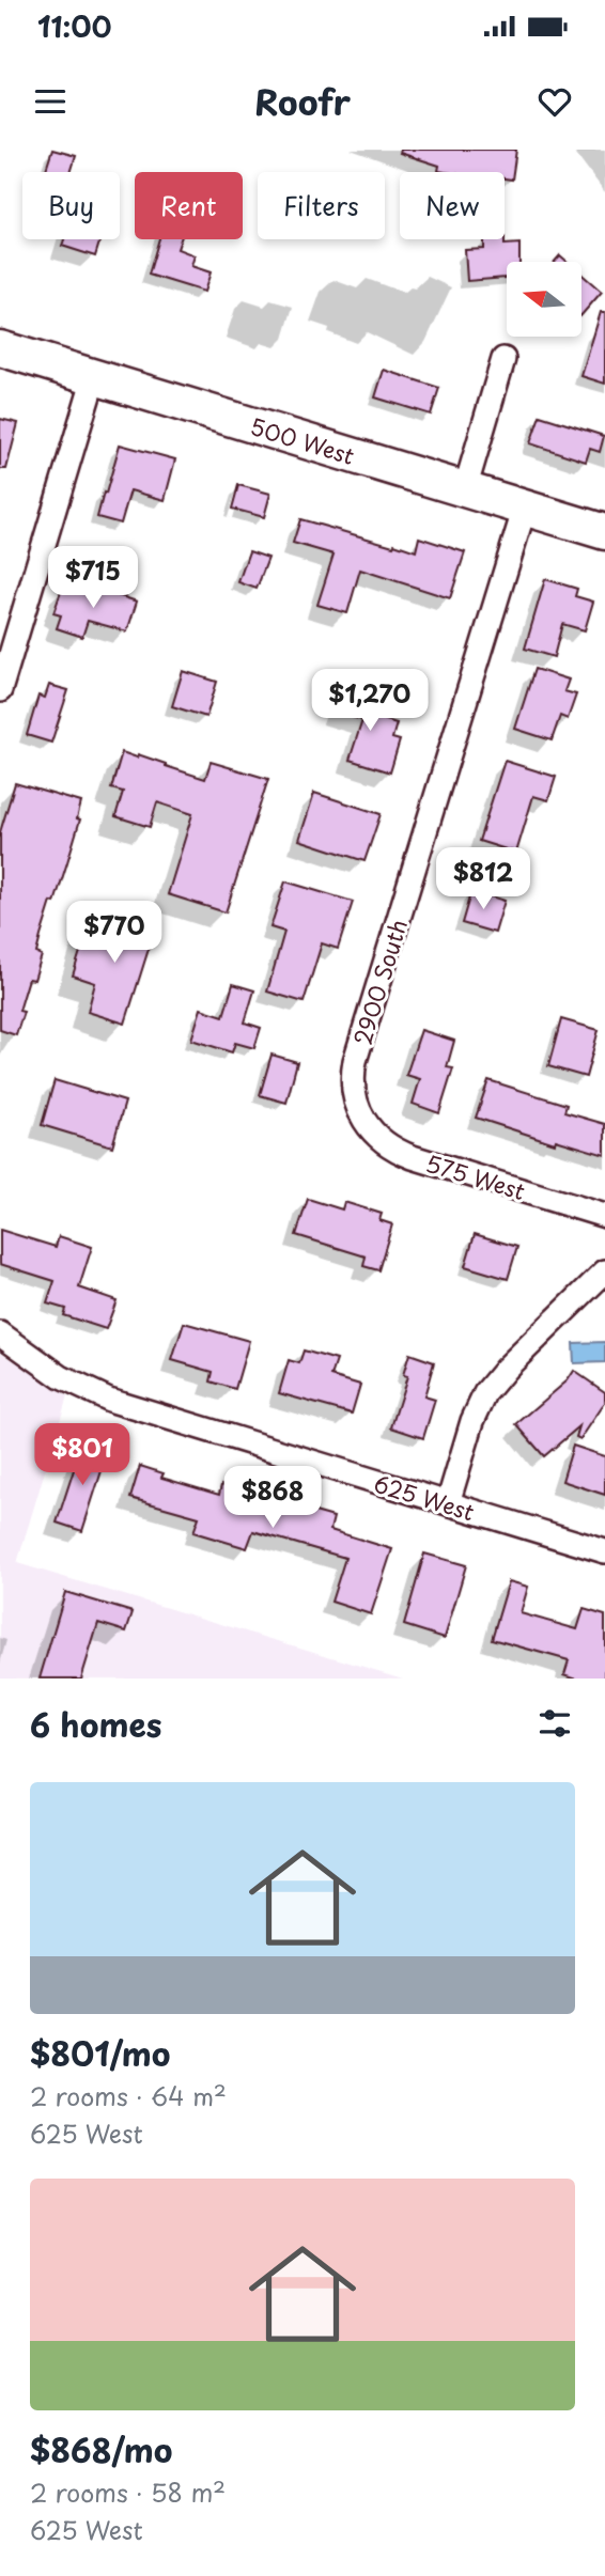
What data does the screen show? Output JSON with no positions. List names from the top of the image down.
{
  "streets": {
    "street": [
      "500 West",
      "2900 South",
      "575 West",
      "625 West"
    ]
  },
  "crossings": [
    ["500 West", "2900 South"],
    ["2900 South", "575 West"]
  ],
  "north": "left",
  "page": {
    "status": "11:00",
    "header": "Roofr",
    "chip": [
      "Buy",
      "Rent",
      "Filters",
      "New"
    ],
    "price": [
      "$715",
      "$1,270",
      "$812",
      "$770",
      "$801",
      "$868"
    ],
    "heading": "6 homes",
    "list": [
      {
        "name": "$801/mo",
        "note": "2 rooms · 64 m² · 625 West"
      },
      {
        "name": "$868/mo",
        "note": "2 rooms · 58 m² · 625 West"
      }
    ]
  }
}
